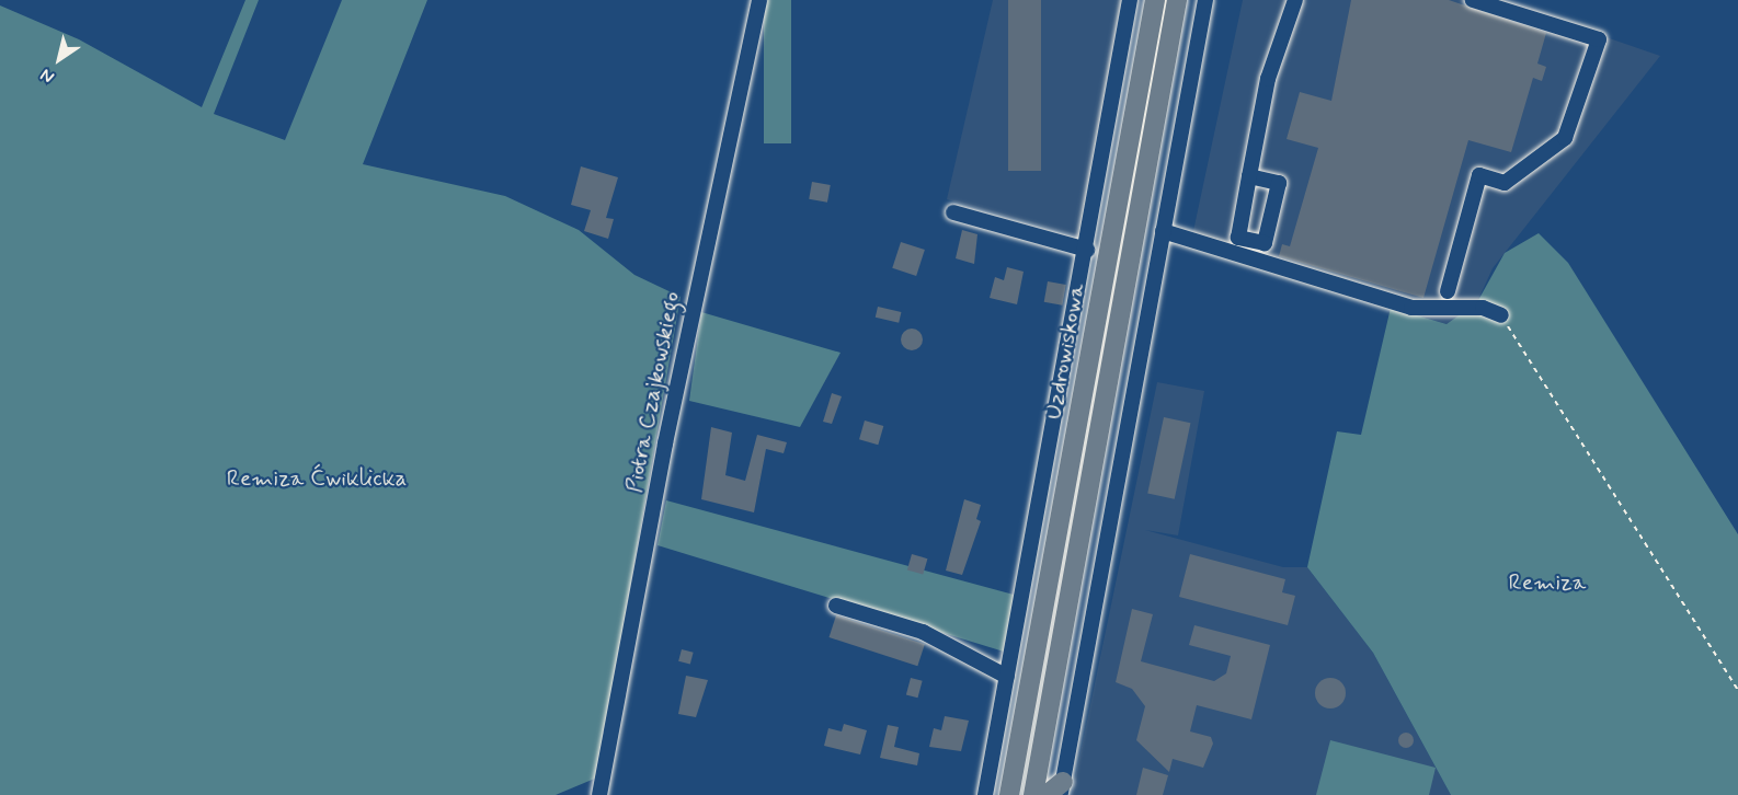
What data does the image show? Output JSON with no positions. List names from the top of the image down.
{
  "streets": {
    "main road": ["Uzdrowiskowa"],
    "street": ["Piotra Czajkowskiego"]
  },
  "parks": ["Remiza Ćwiklicka", "Remiza"],
  "north": "bottom left"
}
